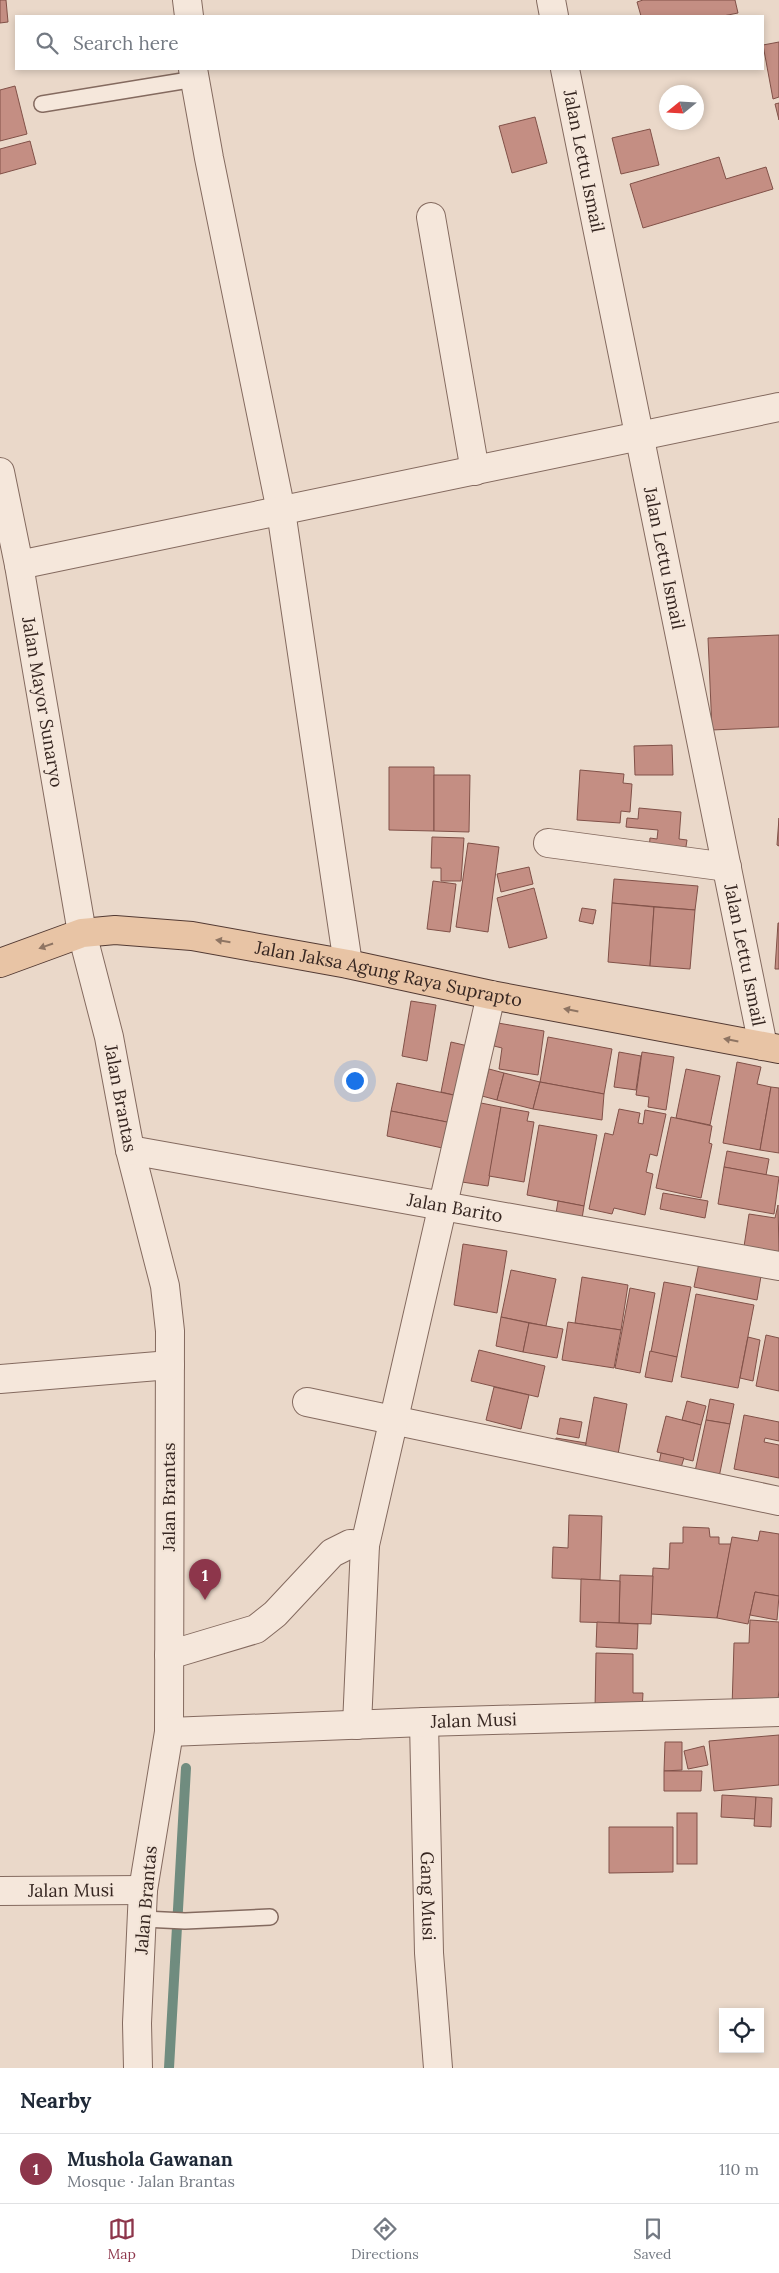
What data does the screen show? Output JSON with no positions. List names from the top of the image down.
{
  "streets": {
    "main road": ["Jalan Jaksa Agung Raya Suprapto"],
    "street": [
      "Jalan Lettu Ismail",
      "Jalan Mayor Sunaryo",
      "Jalan Brantas",
      "Jalan Barito",
      "Jalan Musi",
      "Gang Musi"
    ]
  },
  "crossings": [
    ["Jalan Lettu Ismail", "Jalan Jaksa Agung Raya Suprapto"],
    ["Jalan Mayor Sunaryo", "Jalan Jaksa Agung Raya Suprapto"],
    ["Jalan Mayor Sunaryo", "Jalan Brantas"],
    ["Jalan Jaksa Agung Raya Suprapto", "Jalan Brantas"],
    ["Jalan Brantas", "Jalan Barito"],
    ["Jalan Brantas", "Jalan Musi"],
    ["Jalan Musi", "Gang Musi"]
  ],
  "one_way": ["Jalan Jaksa Agung Raya Suprapto"],
  "north": "left",
  "page": {
    "search": "Search here",
    "pins": "1",
    "heading": "Nearby",
    "list": [
      {
        "mark": "1",
        "name": "Mushola Gawanan",
        "note": "Mosque · Jalan Brantas",
        "value": "110 m"
      }
    ],
    "nav": ["Map", "Directions", "Saved"]
  }
}
